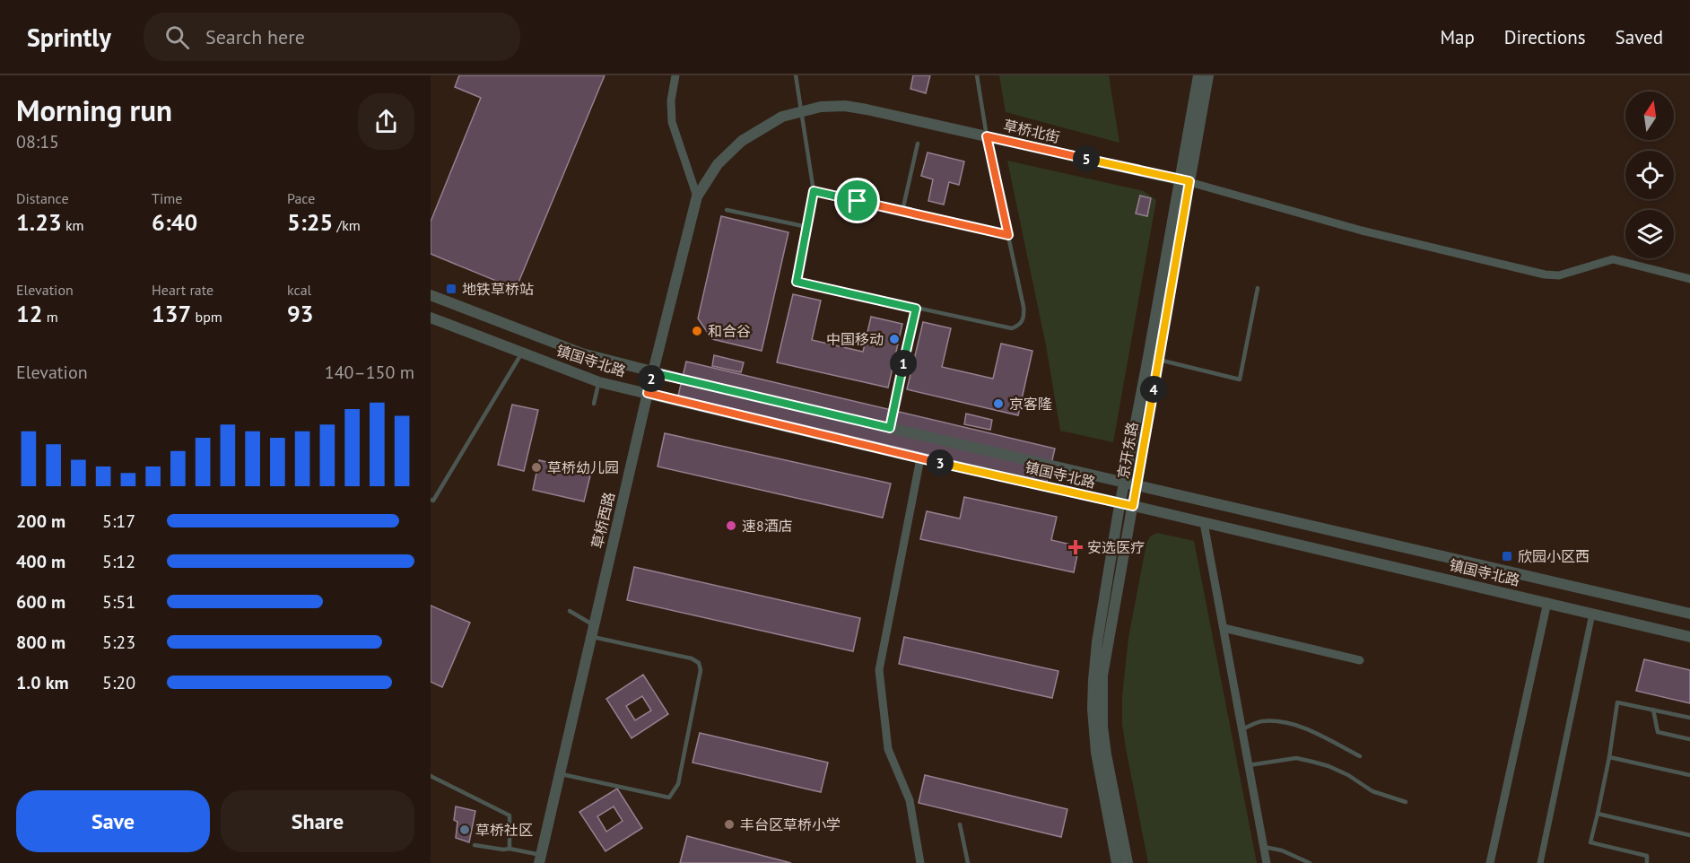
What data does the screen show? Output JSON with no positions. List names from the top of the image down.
{
  "streets": {
    "street": [
      "草桥北街",
      "镇国寺北路",
      "京开东路",
      "草桥西路"
    ]
  },
  "crossings": [
    ["草桥北街", "京开东路"],
    ["草桥北街", "草桥西路"],
    ["镇国寺北路", "京开东路"],
    ["镇国寺北路", "草桥西路"]
  ],
  "places": {
    "transit": ["地铁草桥站", "欣园小区西"],
    "other": [
      "和合谷",
      "中国移动",
      "京客隆",
      "草桥幼儿园",
      "速8酒店",
      "丰台区草桥小学",
      "草桥社区"
    ],
    "health": ["安选医疗"]
  },
  "north": "top",
  "page": {
    "header": "Sprintly",
    "search": "Search here",
    "nav": ["Map", "Directions", "Saved"],
    "heading": ["Morning run", "08:15"],
    "pins": [
      "5",
      "1",
      "2",
      "4",
      "3"
    ],
    "stats": [
      ["Distance", "1.23 km"],
      ["Time", "6:40"],
      ["Pace", "5:25 /km"],
      ["Elevation", "12 m"],
      ["Heart rate", "137 bpm"],
      ["kcal", "93"]
    ],
    "chart": ["Elevation", "140–150 m"],
    "list": [
      {
        "name": "200 m",
        "note": "5:17"
      },
      {
        "name": "400 m",
        "note": "5:12"
      },
      {
        "name": "600 m",
        "note": "5:51"
      },
      {
        "name": "800 m",
        "note": "5:23"
      },
      {
        "name": "1.0 km",
        "note": "5:20"
      }
    ],
    "buttons": ["Save", "Share"]
  }
}
